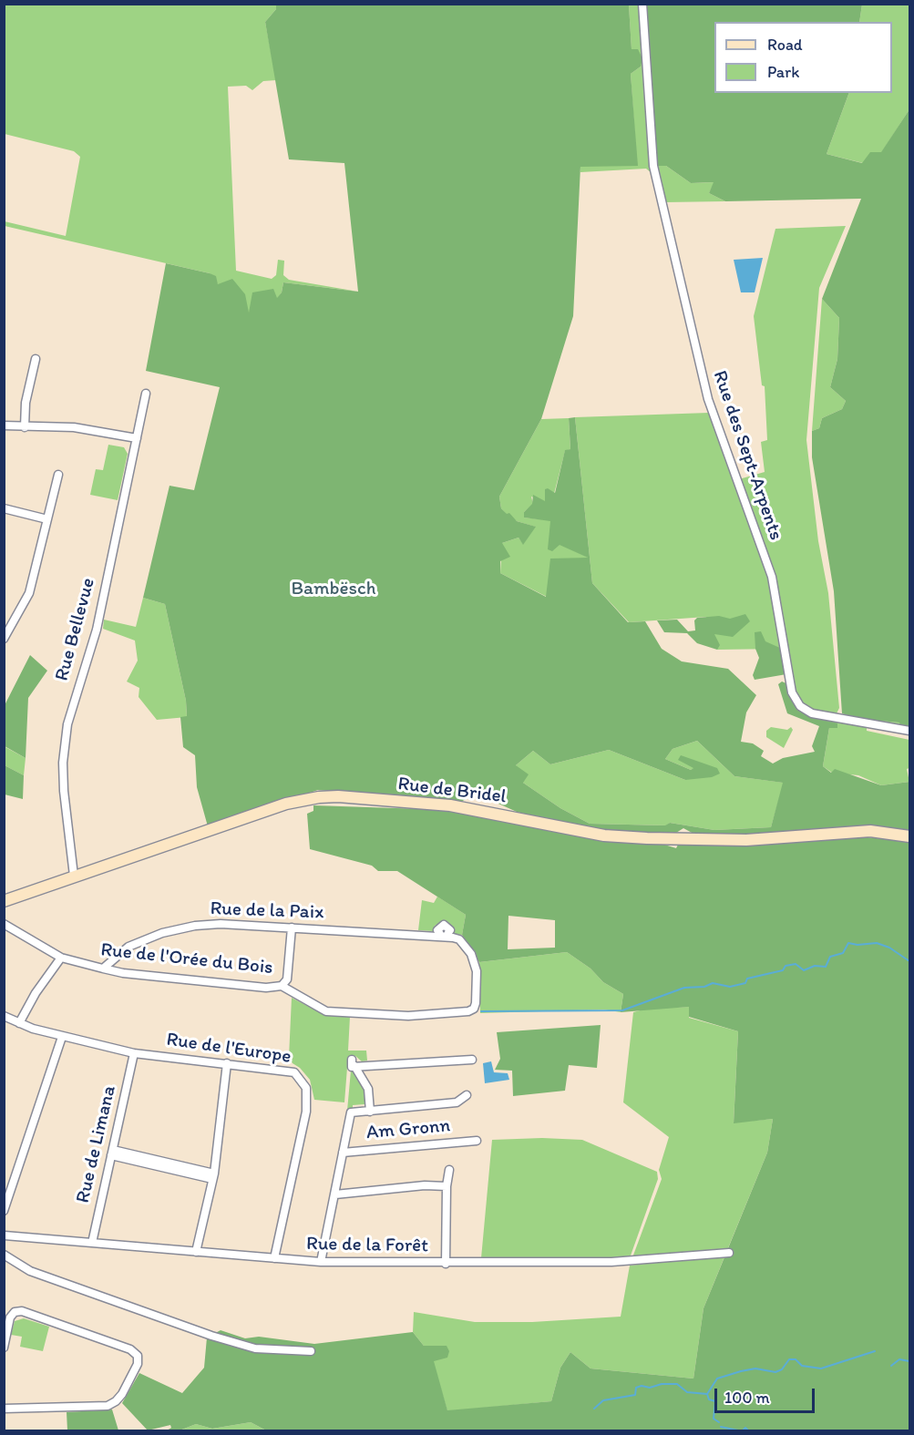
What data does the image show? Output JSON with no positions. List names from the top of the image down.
{
  "streets": {
    "main road": ["Rue de Bridel"],
    "street": [
      "Rue des Sept-Arpents",
      "Rue Bellevue",
      "Rue de la Paix",
      "Rue de l'Orée du Bois",
      "Rue de l'Europe",
      "Am Gronn",
      "Rue de Limana",
      "Rue de la Forêt"
    ]
  },
  "crossings": [
    ["Rue Bellevue", "Rue de Bridel"],
    ["Rue de la Paix", "Rue de l'Orée du Bois"],
    ["Rue de l'Europe", "Rue de Limana"],
    ["Rue de l'Europe", "Rue de la Forêt"],
    ["Am Gronn", "Rue de la Forêt"],
    ["Rue de Limana", "Rue de la Forêt"]
  ],
  "parks": ["Bambësch"],
  "legend": ["Road", "Park"],
  "scale_bar": "100 m"
}
